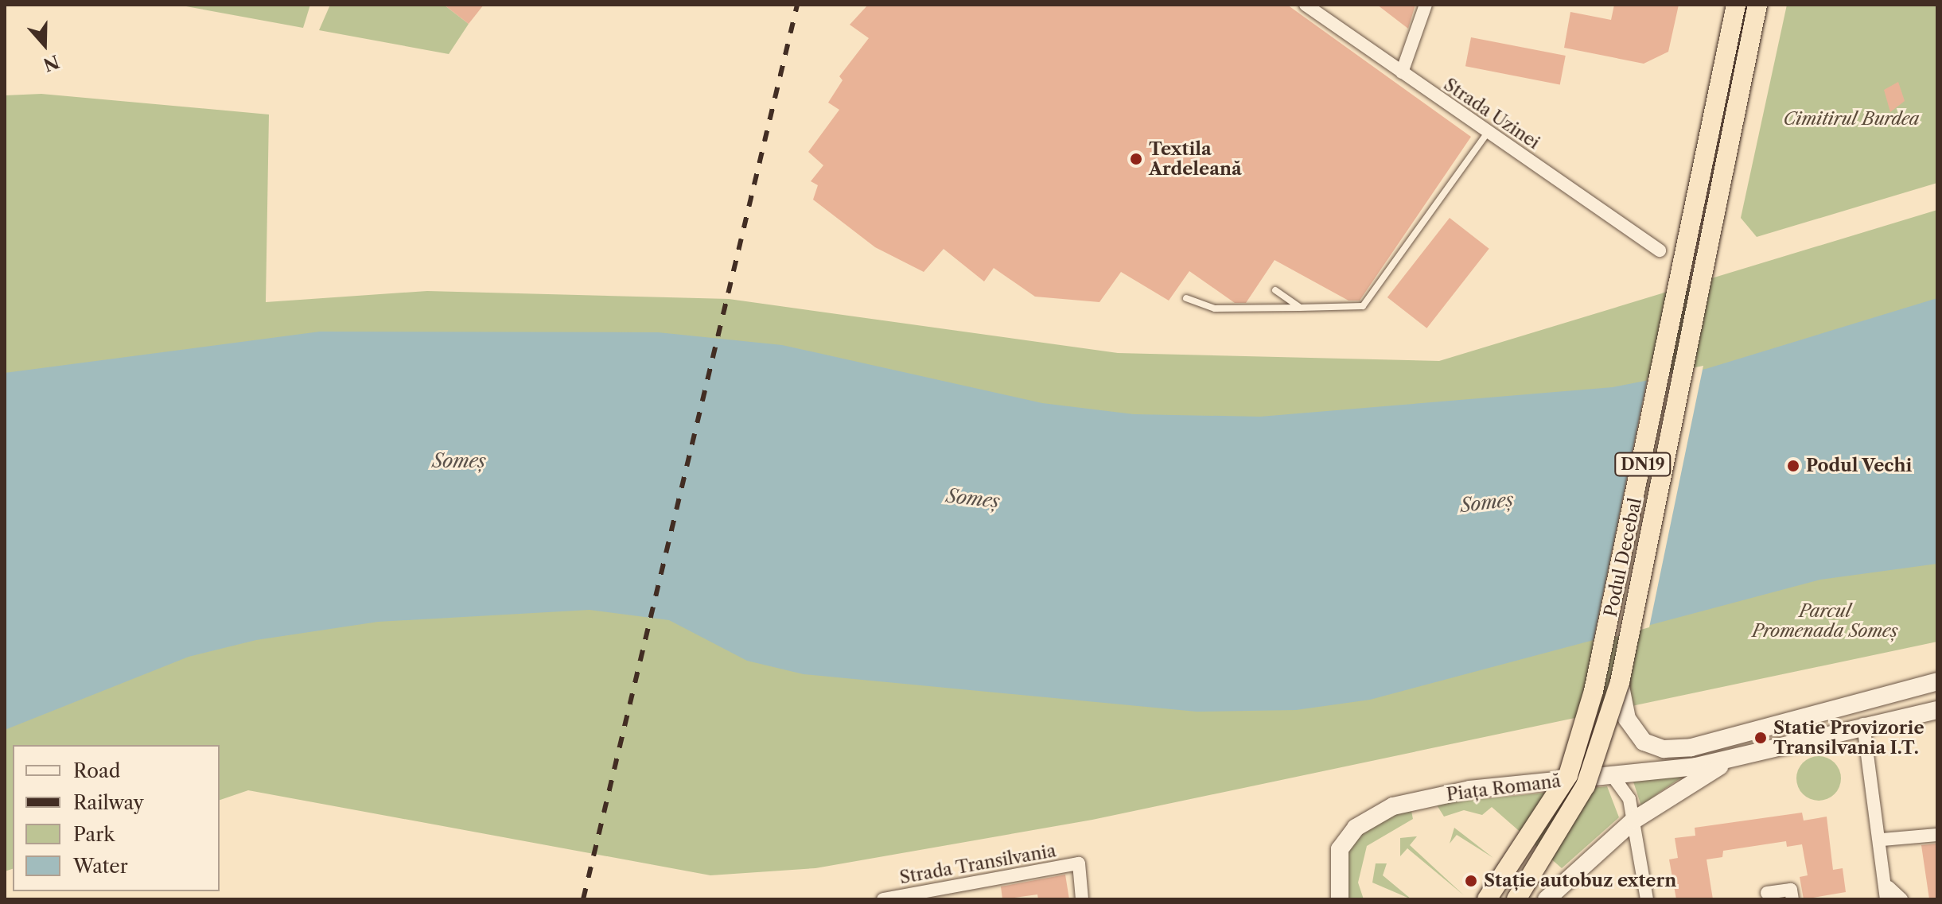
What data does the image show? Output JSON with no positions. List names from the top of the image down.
{
  "streets": {
    "main road": ["DN19", "Podul Decebal"],
    "street": ["Strada Uzinei", "Piața Romană", "Strada Transilvania"]
  },
  "water": ["Someș"],
  "parks": ["Cimitirul Burdea", "Parcul Promenada Someș"],
  "places": [
    "Textila Ardeleană",
    "Podul Vechi",
    "Statie Provizorie Transilvania I.T.",
    "Stație autobuz extern"
  ],
  "legend": [
    "Road",
    "Railway",
    "Park",
    "Water"
  ],
  "north": "bottom"
}
